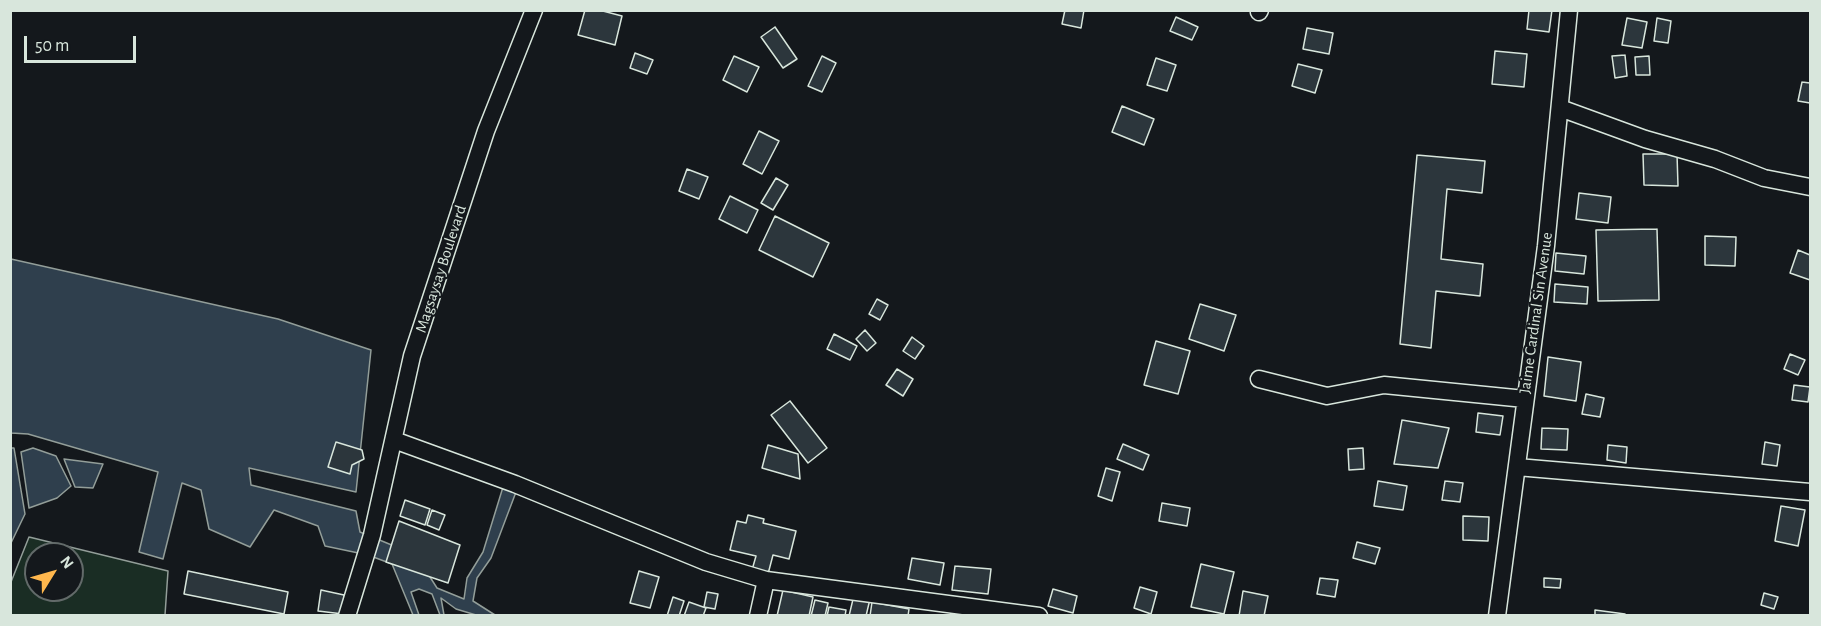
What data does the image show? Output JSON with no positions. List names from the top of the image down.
{
  "streets": {
    "street": ["Magsaysay Boulevard", "Jaime Cardinal Sin Avenue"]
  },
  "scale_bar": "50 m",
  "north": "top right"
}
